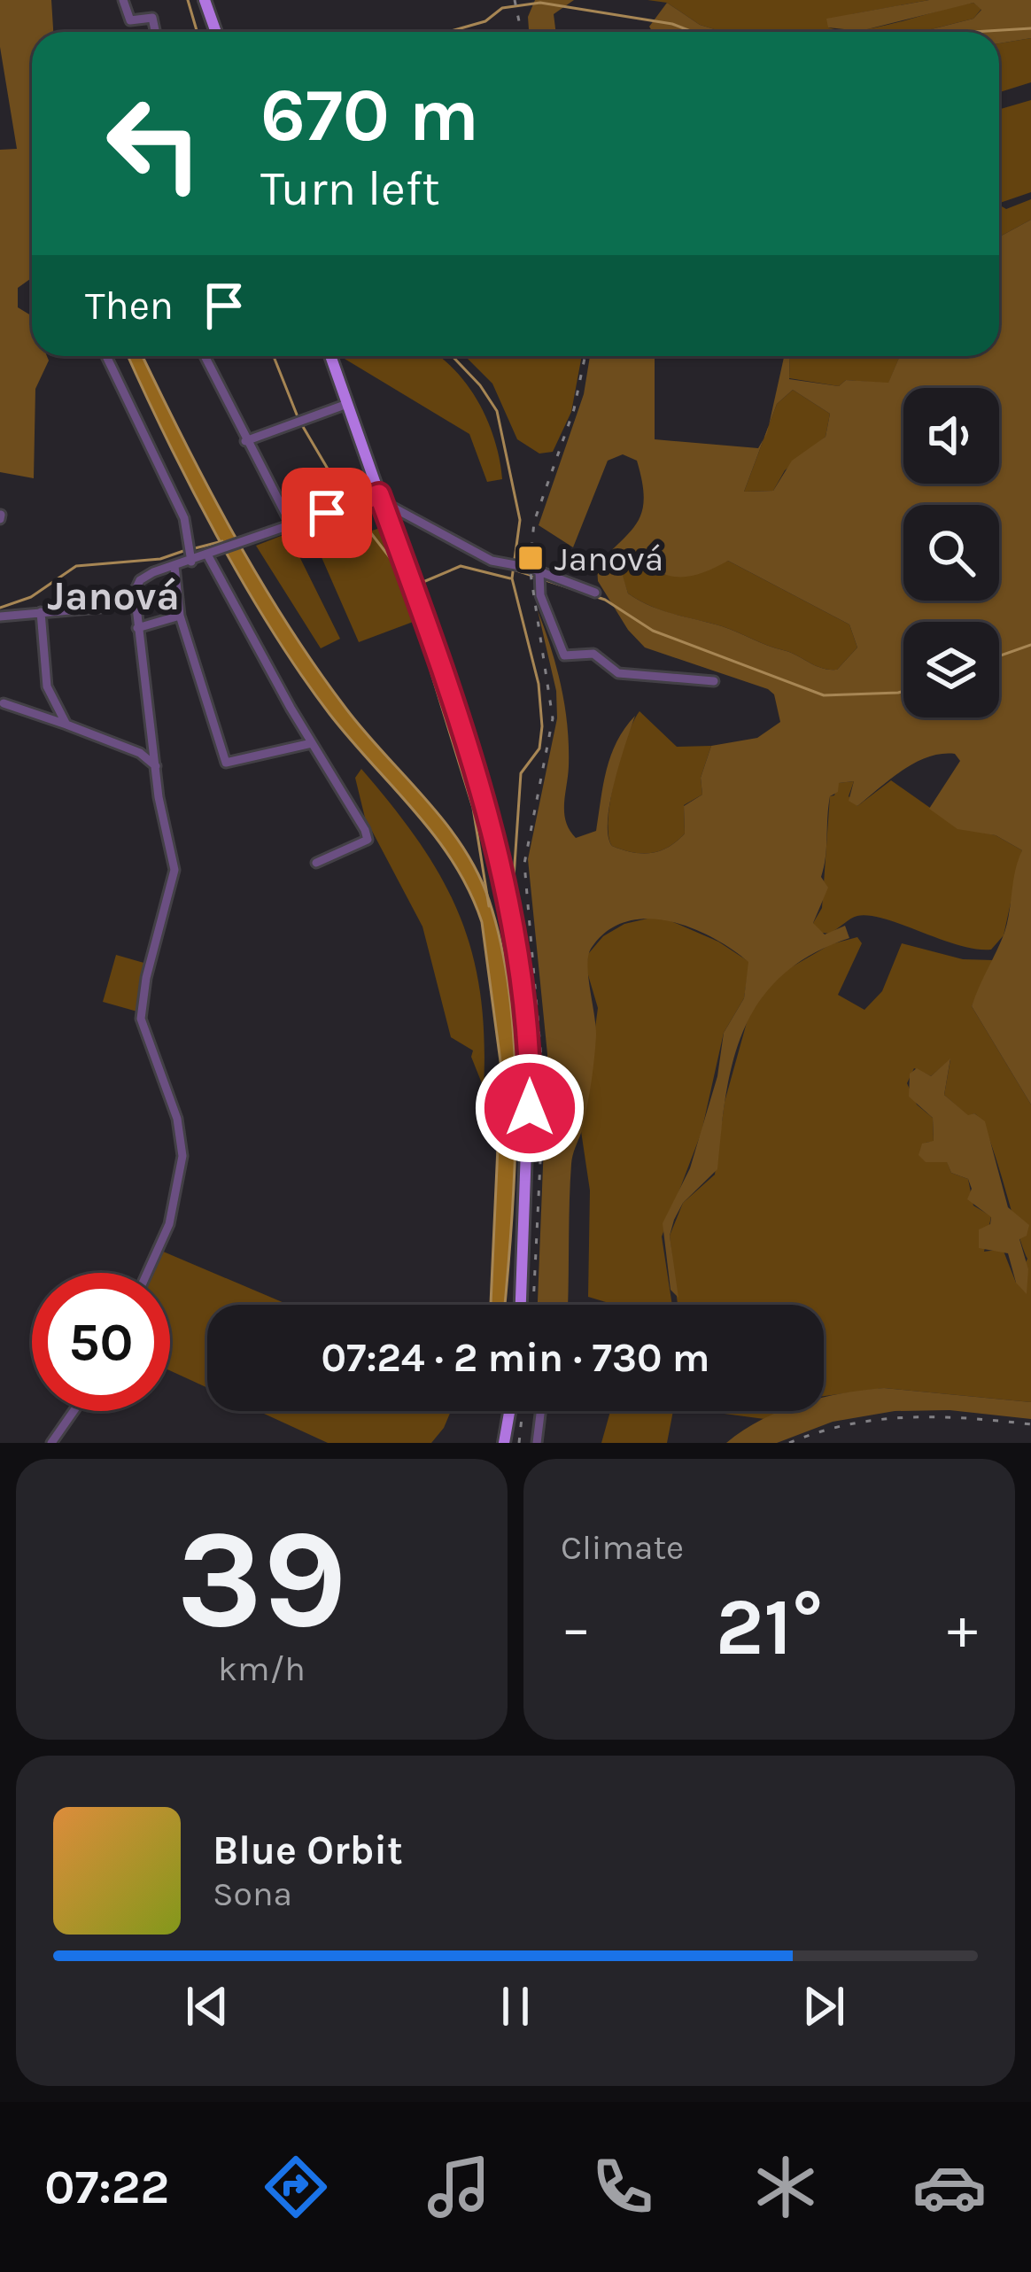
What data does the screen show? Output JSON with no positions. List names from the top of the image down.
{
  "districts": ["Janová"],
  "places": {
    "transit": ["Janová"]
  },
  "page": {
    "turn": ["670 m", "Turn left"],
    "then": "Then",
    "limit": "50",
    "trip": "07:24 · 2 min · 730 m",
    "tile": [
      ["39", "km/h"],
      "Climate"
    ],
    "heat": ["−", "21°", "+"],
    "song": ["Blue Orbit", "Sona"],
    "tabs": "07:22"
  }
}
